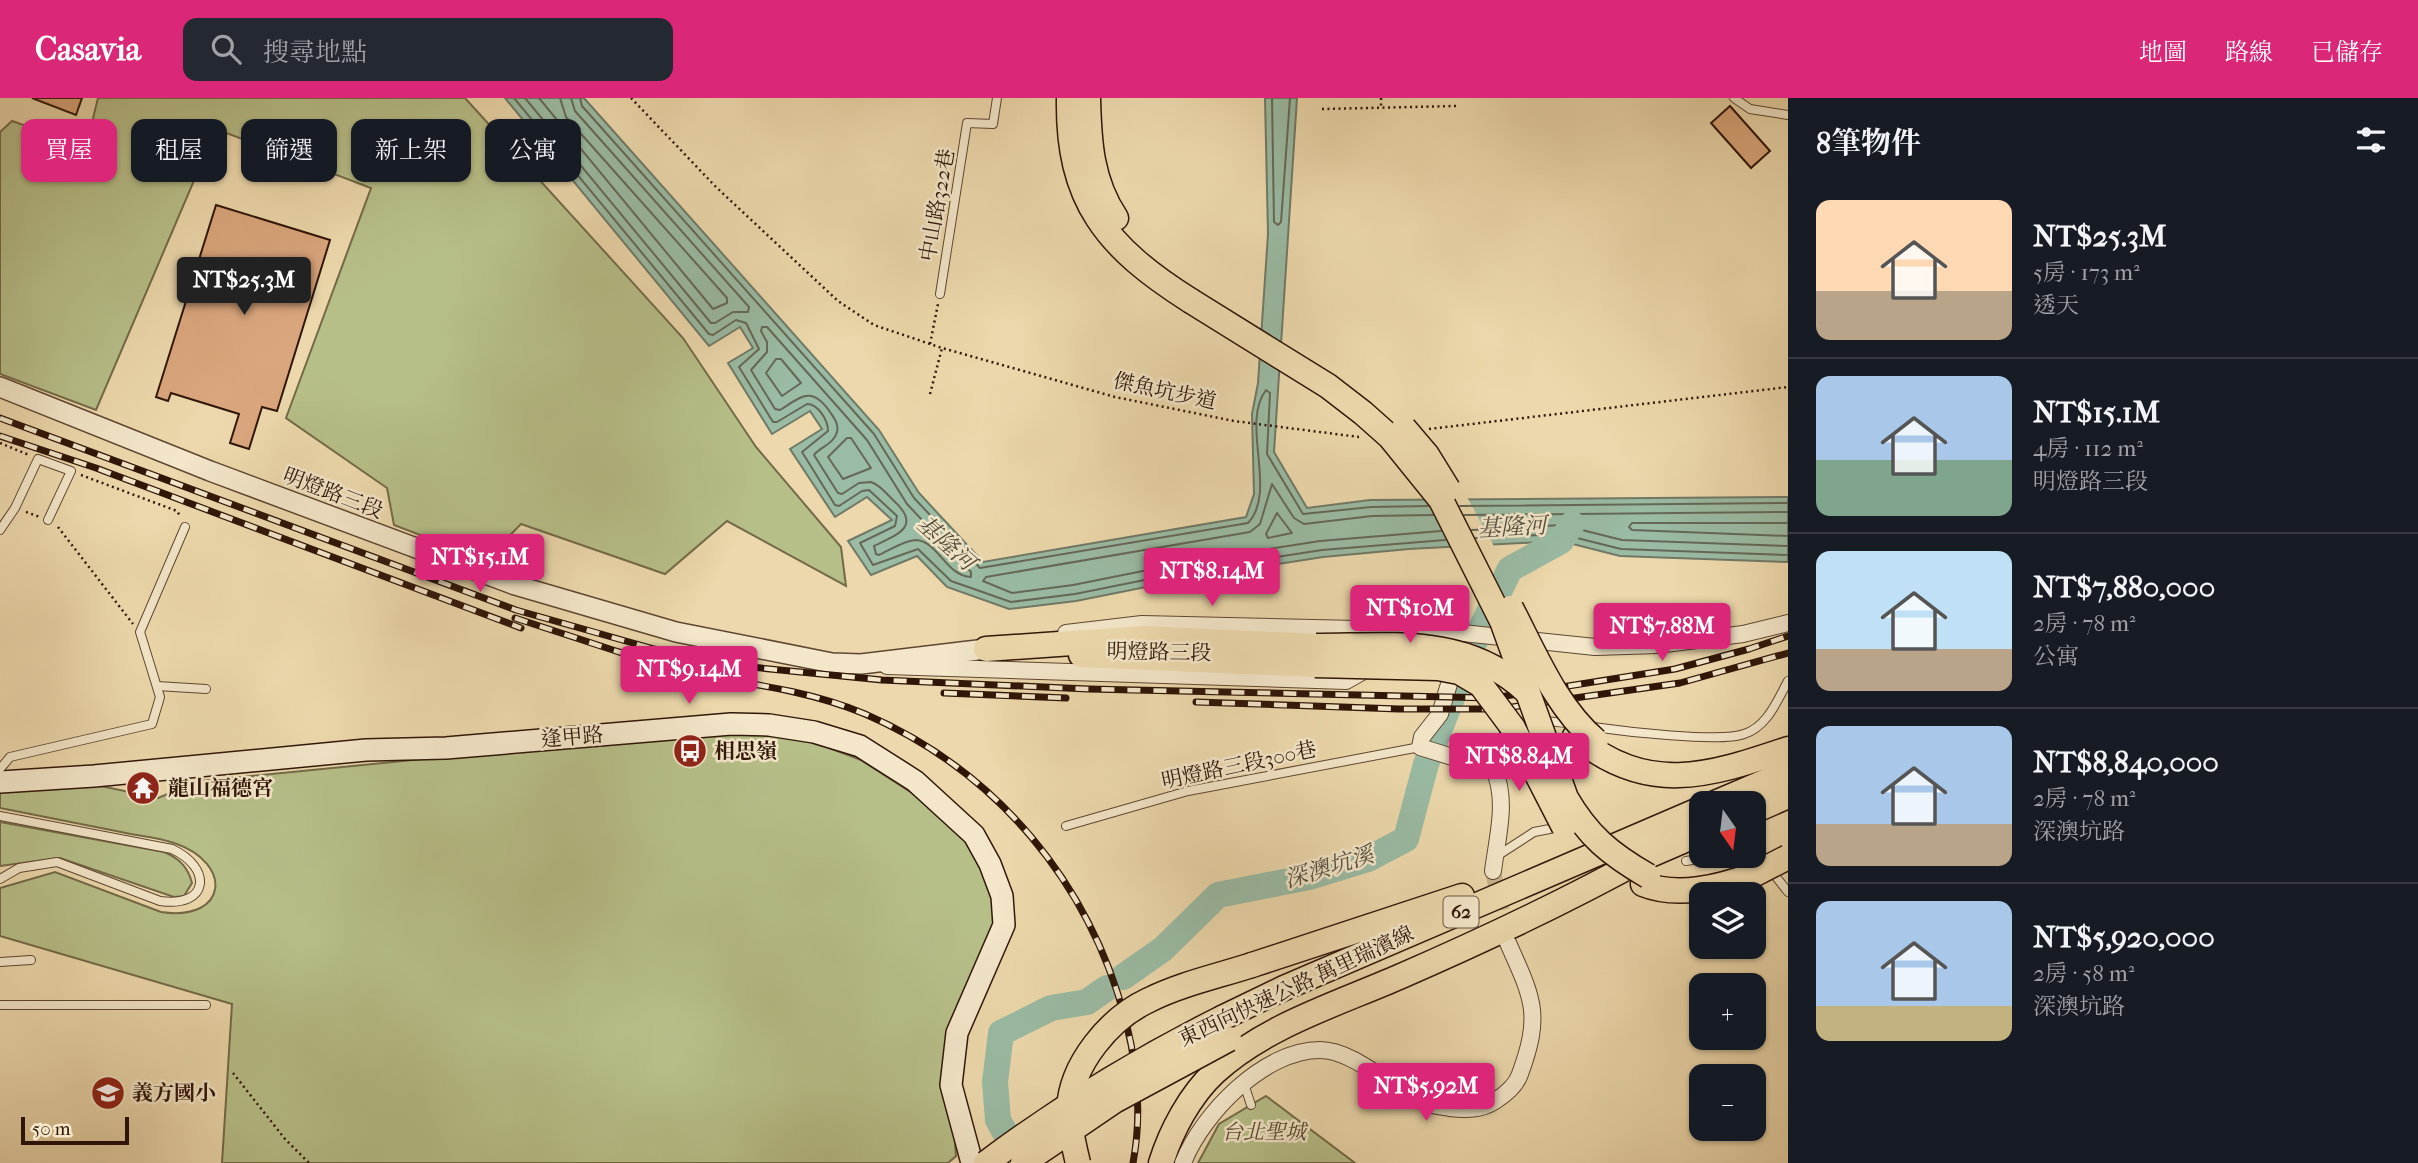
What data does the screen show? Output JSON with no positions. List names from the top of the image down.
{
  "streets": {
    "highway": ["62", "東西向快速公路 萬里瑞濱線"],
    "main road": ["逢甲路"],
    "street": ["明燈路三段"],
    "lane": ["中山路322巷", "明燈路三段300巷"],
    "path": ["傑魚坑步道"]
  },
  "crossings": [
    ["中山路322巷", "傑魚坑步道"]
  ],
  "water": ["基隆河", "深澳坑溪"],
  "parks": ["台北聖城"],
  "places": {
    "bus stop": ["相思嶺"],
    "temple": ["龍山福德宮"],
    "school or university": ["義方國小"]
  },
  "scale_bar": "50 m",
  "north": "bottom",
  "page": {
    "header": "Casavia",
    "search": "搜尋地點",
    "nav": ["地圖", "路線", "已儲存"],
    "heading": "8筆物件",
    "chip": [
      "買屋",
      "租屋",
      "篩選",
      "新上架",
      "公寓"
    ],
    "list": [
      {
        "name": "NT$25.3M",
        "note": "5房 · 173 m² · 透天"
      },
      {
        "name": "NT$15.1M",
        "note": "4房 · 112 m² · 明燈路三段"
      },
      {
        "name": "NT$7,880,000",
        "note": "2房 · 78 m² · 公寓"
      },
      {
        "name": "NT$8,840,000",
        "note": "2房 · 78 m² · 深澳坑路"
      },
      {
        "name": "NT$5,920,000",
        "note": "2房 · 58 m² · 深澳坑路"
      }
    ],
    "price": [
      "NT$25.3M",
      "NT$15.1M",
      "NT$8.14M",
      "NT$10M",
      "NT$7.88M",
      "NT$9.14M",
      "NT$8.84M",
      "NT$5.92M"
    ],
    "map_buttons": ["+", "−"],
    "scale": "50 m"
  }
}
